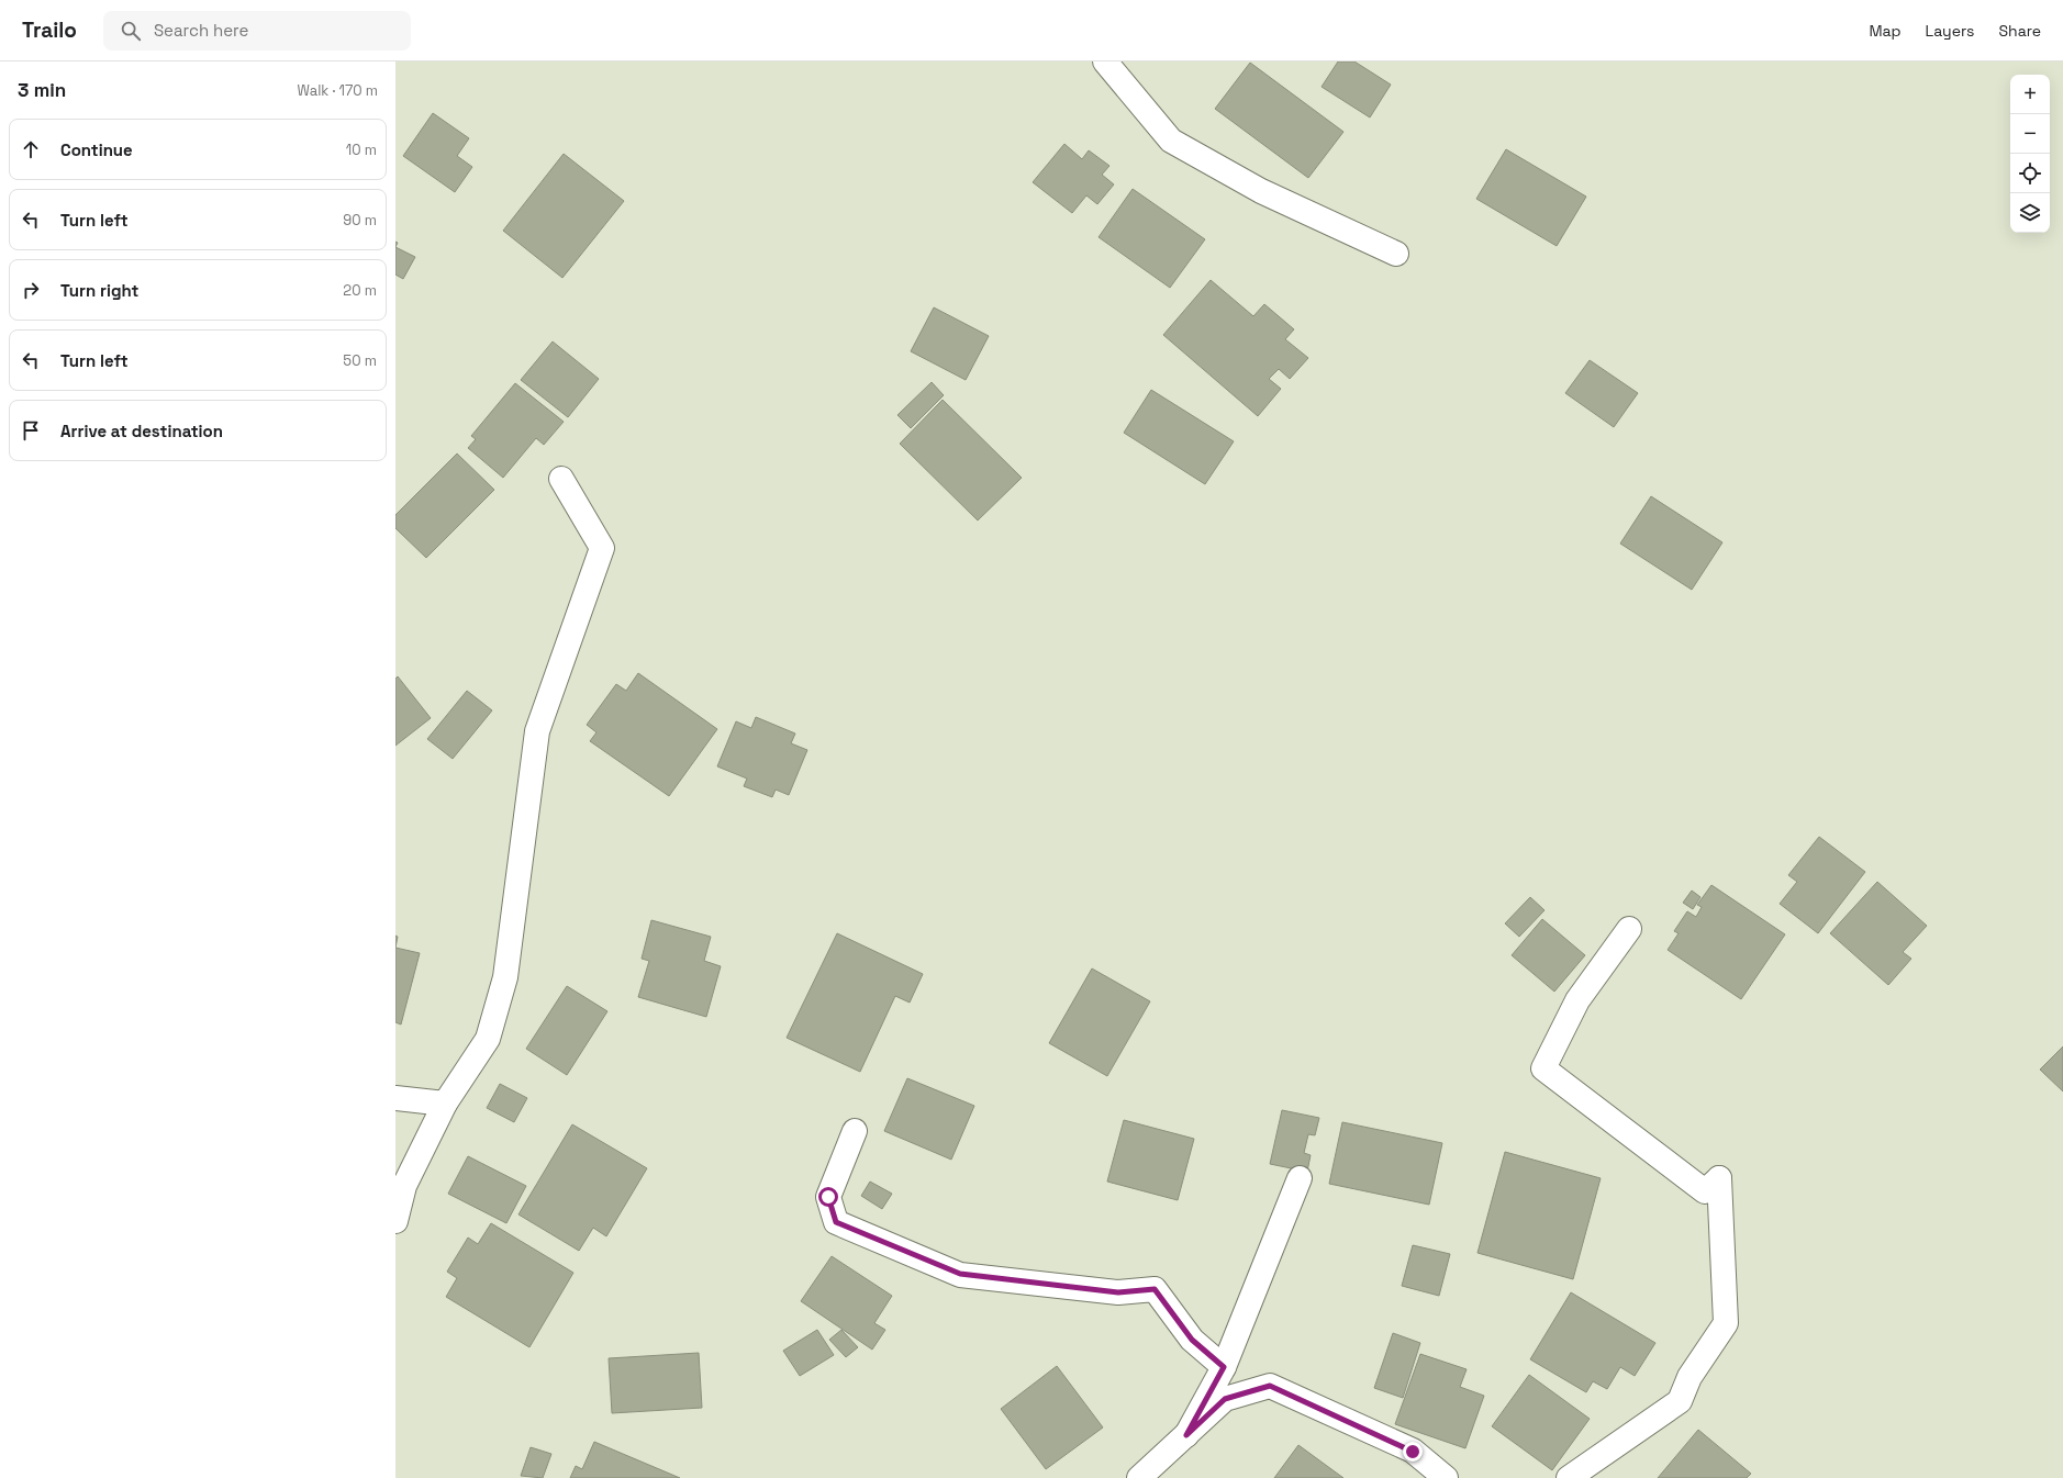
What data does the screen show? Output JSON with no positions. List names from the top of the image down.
{
  "page": {
    "header": "Trailo",
    "search": "Search here",
    "nav": ["Map", "Layers", "Share"],
    "heading": ["3 min", "Walk · 170 m"],
    "map_buttons": ["+", "−"],
    "list": [
      ["Continue", "10 m"],
      ["Turn left", "90 m"],
      ["Turn right", "20 m"],
      ["Turn left", "50 m"],
      "Arrive at destination"
    ]
  }
}
